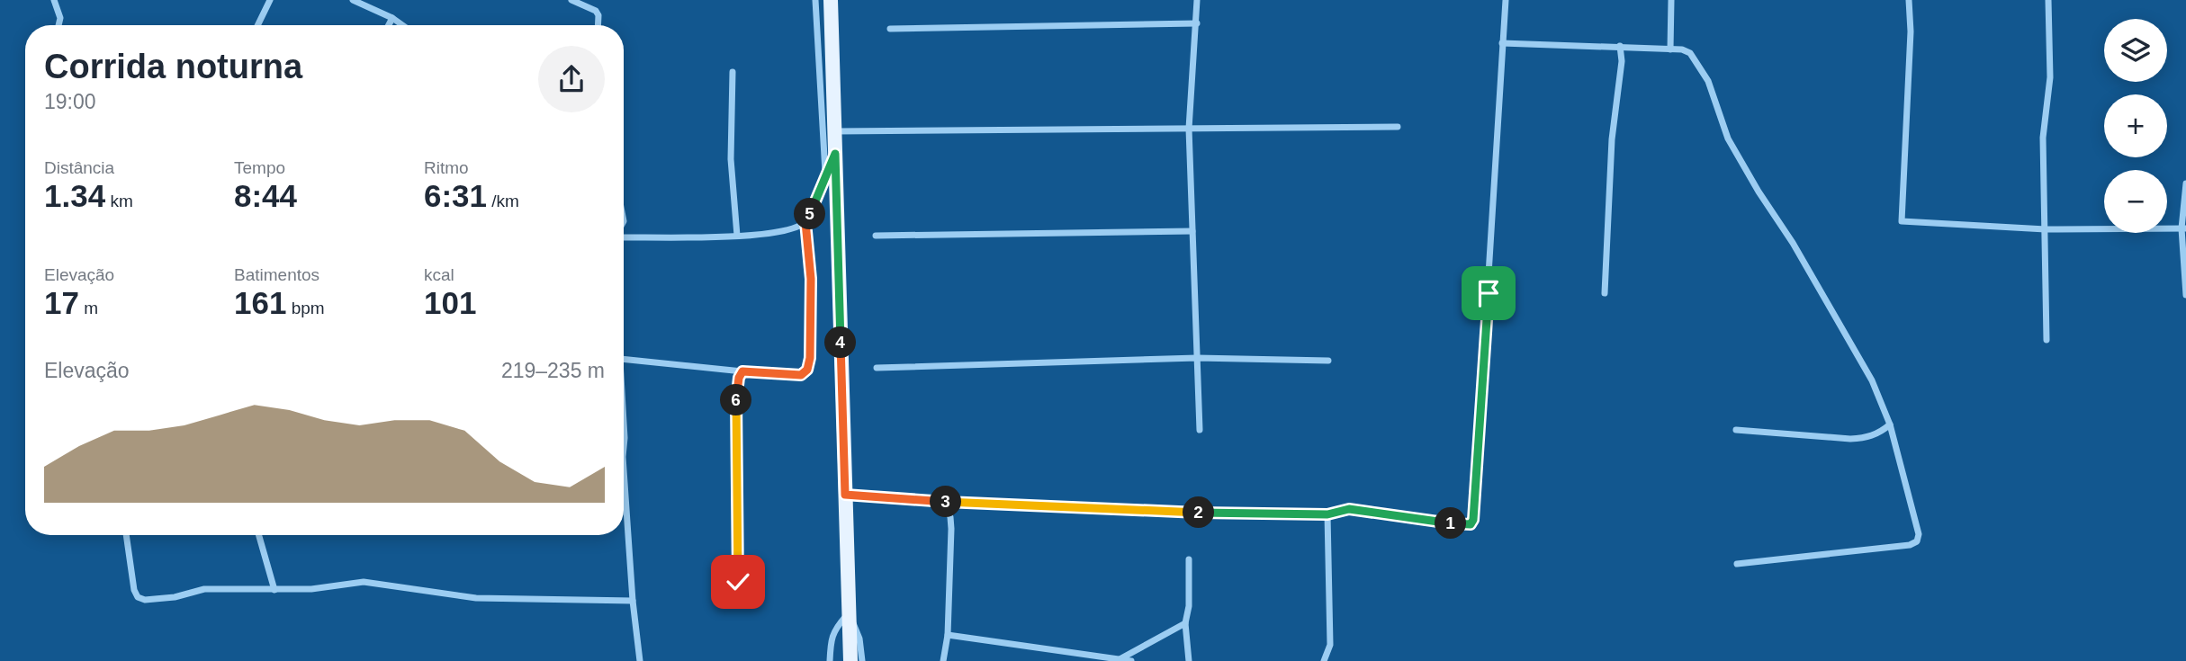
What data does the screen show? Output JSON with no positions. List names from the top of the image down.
{
  "page": {
    "map_buttons": ["+", "−"],
    "heading": ["Corrida noturna", "19:00"],
    "stats": [
      ["Distância", "1.34 km"],
      ["Tempo", "8:44"],
      ["Ritmo", "6:31 /km"],
      ["Elevação", "17 m"],
      ["Batimentos", "161 bpm"],
      ["kcal", "101"]
    ],
    "pins": [
      "5",
      "4",
      "6",
      "3",
      "2",
      "1"
    ],
    "chart": ["Elevação", "219–235 m"]
  }
}
